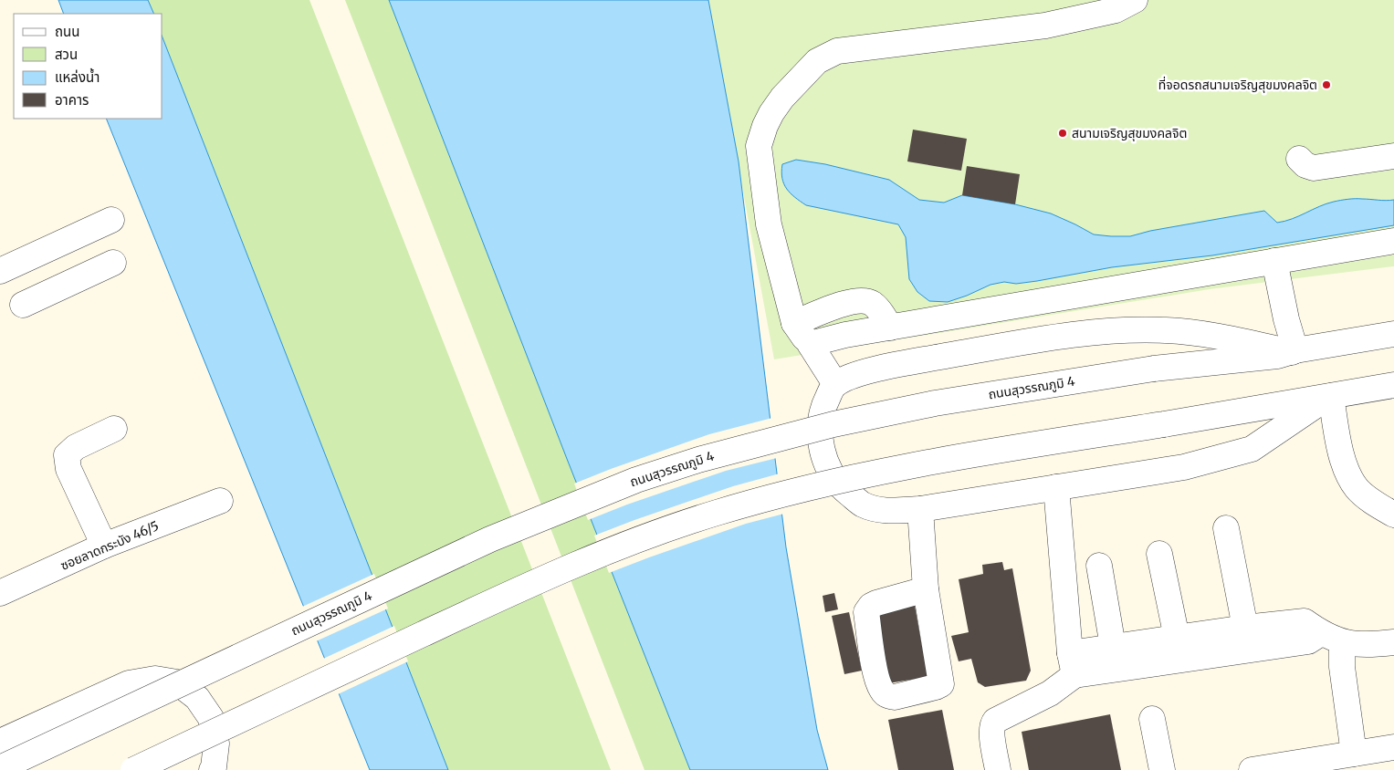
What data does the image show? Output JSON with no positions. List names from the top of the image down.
{
  "streets": {
    "street": ["ถนนสุวรรณภูมิ 4", "ซอยลาดกระบัง 46/5"]
  },
  "places": ["ที่จอดรถสนามเจริญสุขมงคลจิต", "สนามเจริญสุขมงคลจิต"],
  "legend": [
    "ถนน",
    "สวน",
    "แหล่งน้ำ",
    "อาคาร"
  ]
}
